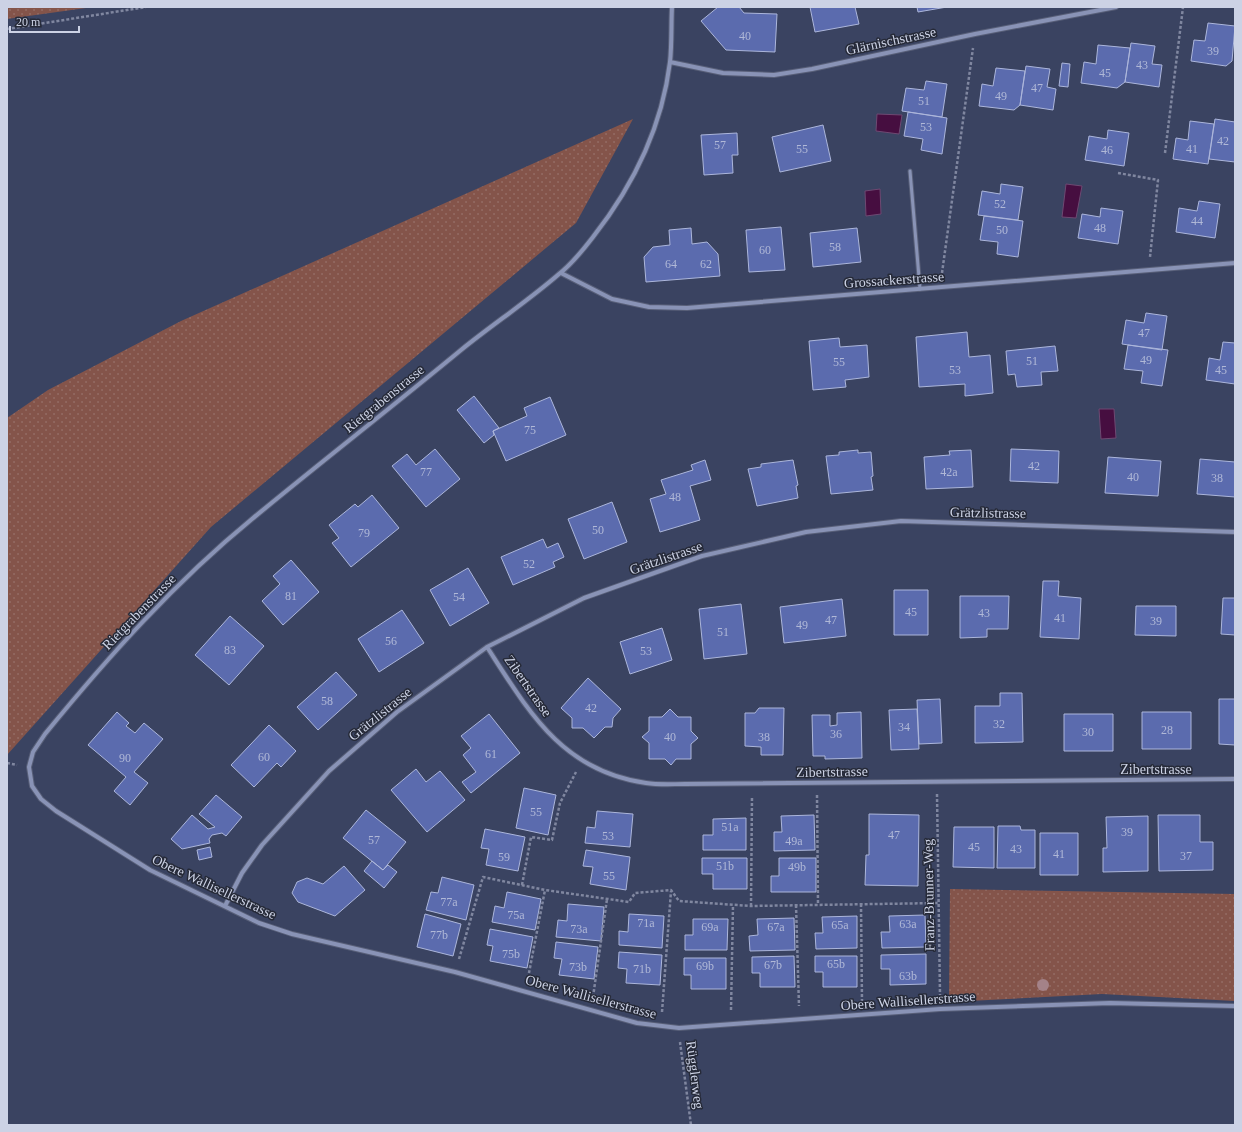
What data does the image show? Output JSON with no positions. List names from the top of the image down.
{
  "streets": {
    "street": [
      "Glärnischstrasse",
      "Grossackerstrasse",
      "Rietgrabenstrasse",
      "Grätzlistrasse",
      "Zibertstrasse",
      "Obere Wallisellerstrasse"
    ],
    "path": ["Franz-Brunner-Weg", "Rügglerweg"]
  },
  "crossings": [
    ["Glärnischstrasse", "Rietgrabenstrasse"],
    ["Grossackerstrasse", "Rietgrabenstrasse"],
    ["Rietgrabenstrasse", "Obere Wallisellerstrasse"],
    ["Grätzlistrasse", "Zibertstrasse"],
    ["Grätzlistrasse", "Obere Wallisellerstrasse"],
    ["Zibertstrasse", "Franz-Brunner-Weg"],
    ["Obere Wallisellerstrasse", "Franz-Brunner-Weg"],
    ["Obere Wallisellerstrasse", "Rügglerweg"]
  ],
  "house_numbers": [
    "40",
    "39",
    "43",
    "45",
    "47",
    "49",
    "51",
    "53",
    "42",
    "57",
    "55",
    "41",
    "46",
    "52",
    "44",
    "48",
    "50",
    "58",
    "60",
    "64",
    "62",
    "47",
    "49",
    "51",
    "55",
    "53",
    "45",
    "75",
    "42",
    "77",
    "42a",
    "40",
    "38",
    "48",
    "50",
    "79",
    "52",
    "81",
    "54",
    "45",
    "43",
    "41",
    "47",
    "39",
    "49",
    "51",
    "56",
    "83",
    "53",
    "58",
    "42",
    "32",
    "34",
    "28",
    "30",
    "36",
    "40",
    "38",
    "61",
    "60",
    "90",
    "55",
    "51a",
    "39",
    "47",
    "53",
    "57",
    "49a",
    "45",
    "43",
    "41",
    "37",
    "59",
    "51b",
    "49b",
    "55",
    "77a",
    "75a",
    "71a",
    "63a",
    "65a",
    "69a",
    "67a",
    "73a",
    "77b",
    "75b",
    "65b",
    "67b",
    "69b",
    "73b",
    "71b",
    "63b"
  ],
  "scale_bar": "20 m"
}
